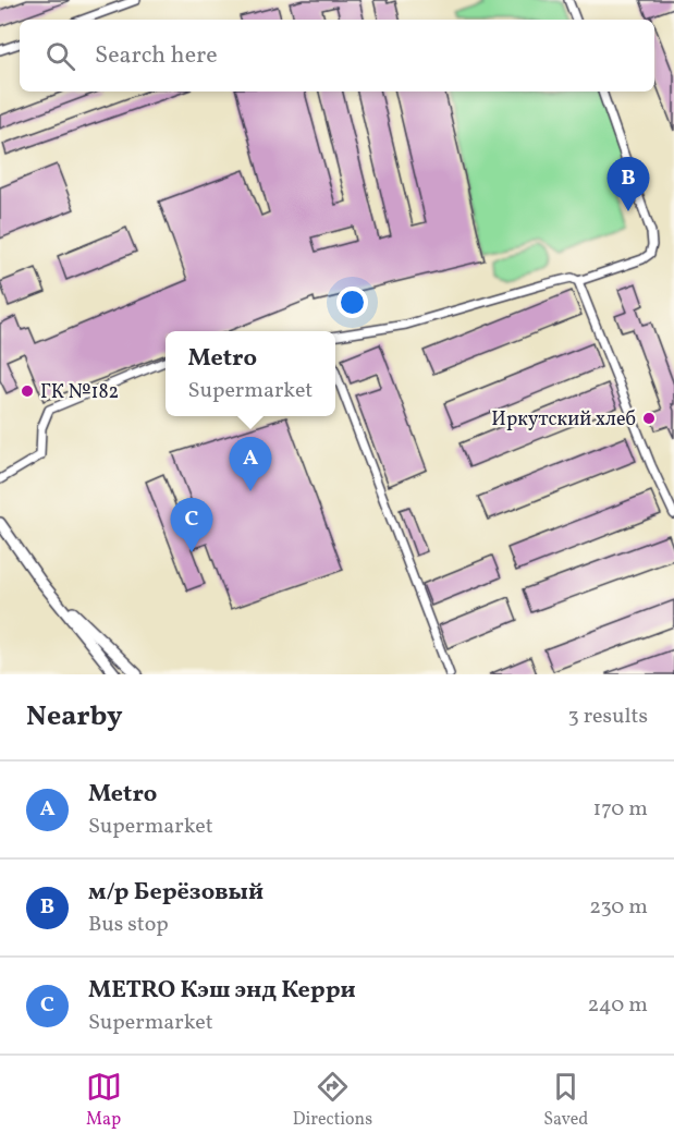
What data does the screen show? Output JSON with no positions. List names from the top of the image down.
{
  "places": ["ГК №182", "Иркутский хлеб"],
  "page": {
    "search": "Search here",
    "pins": ["B", "A", "C"],
    "popup": ["Metro", "Supermarket"],
    "heading": ["Nearby", "3 results"],
    "list": [
      {
        "mark": "A",
        "name": "Metro",
        "note": "Supermarket",
        "value": "170 m"
      },
      {
        "mark": "B",
        "name": "м/р Берёзовый",
        "note": "Bus stop",
        "value": "230 m"
      },
      {
        "mark": "C",
        "name": "METRO Кэш энд Керри",
        "note": "Supermarket",
        "value": "240 m"
      }
    ],
    "nav": ["Map", "Directions", "Saved"]
  }
}
